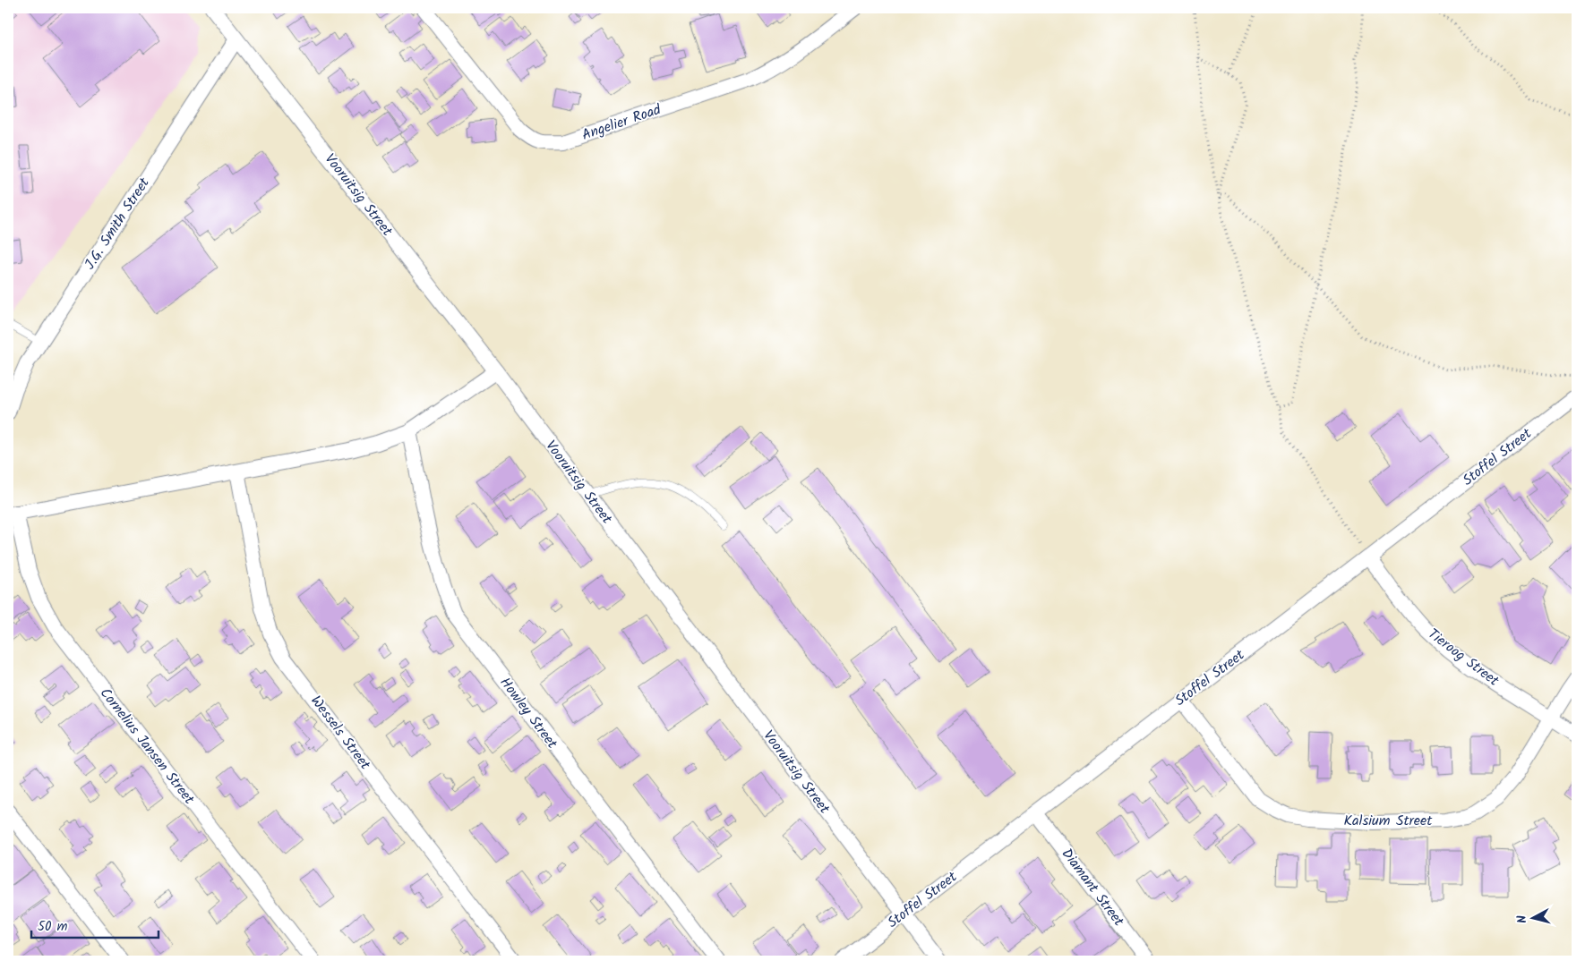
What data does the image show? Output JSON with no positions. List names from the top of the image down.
{
  "streets": {
    "street": [
      "Angelier Road",
      "Vooruitsig Street",
      "J.G. Smith Street",
      "Stoffel Street",
      "Tieroog Street",
      "Howley Street",
      "Wessels Street",
      "Cornelius Jansen Street",
      "Kalsium Street",
      "Diamant Street"
    ]
  },
  "crossings": [
    ["Vooruitsig Street", "J.G. Smith Street"],
    ["Vooruitsig Street", "Stoffel Street"],
    ["Stoffel Street", "Tieroog Street"],
    ["Stoffel Street", "Kalsium Street"],
    ["Stoffel Street", "Diamant Street"],
    ["Tieroog Street", "Kalsium Street"]
  ],
  "scale_bar": "50 m",
  "north": "left"
}
